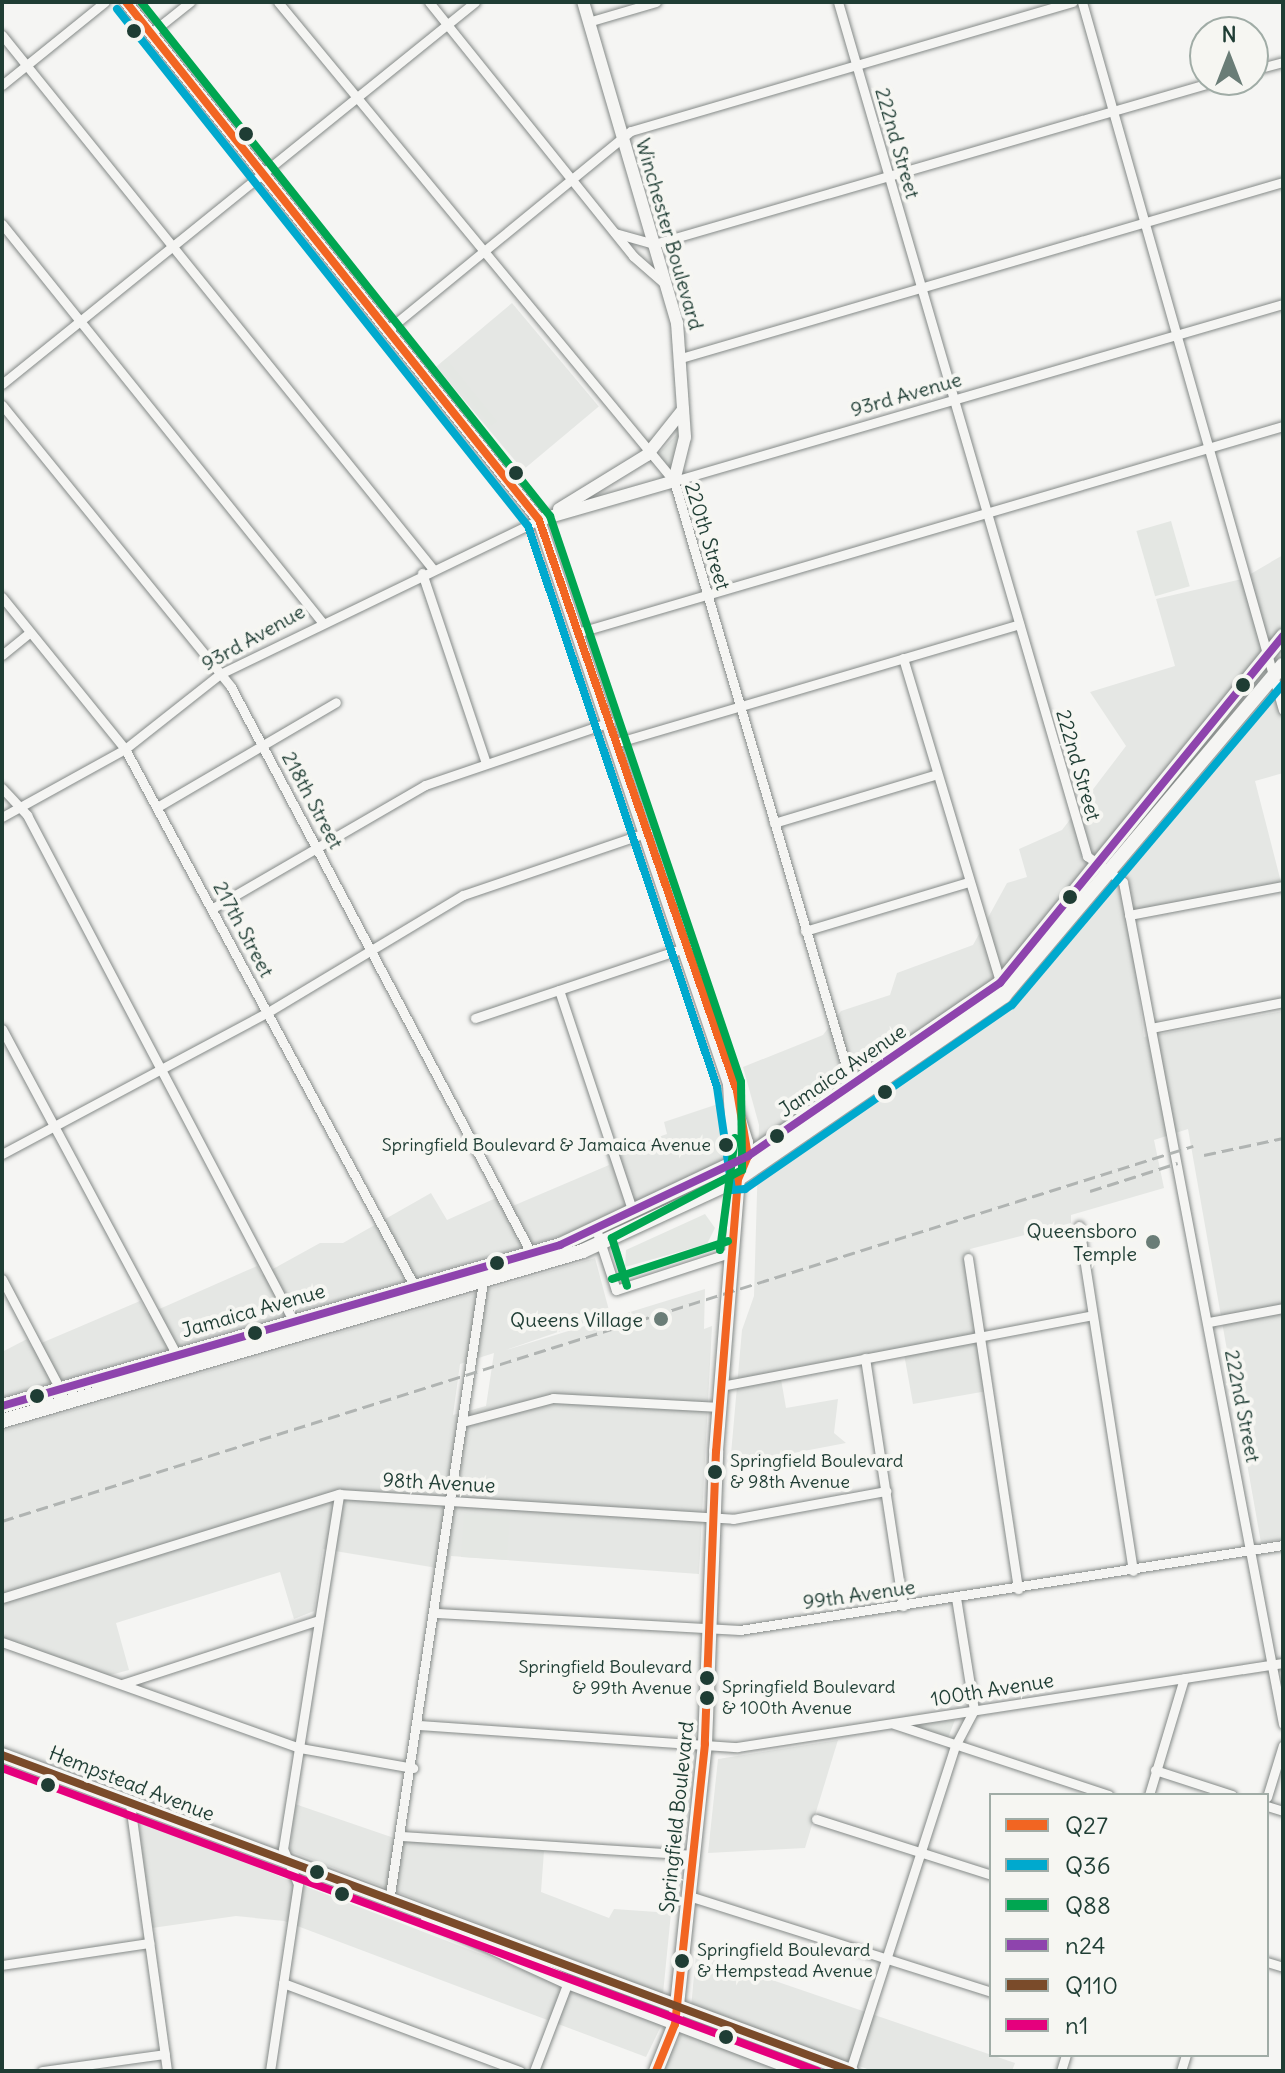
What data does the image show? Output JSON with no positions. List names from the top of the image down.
{
  "streets": {
    "main road": [
      "Winchester Boulevard",
      "93rd Avenue",
      "Jamaica Avenue",
      "Hempstead Avenue",
      "Springfield Boulevard"
    ],
    "street": [
      "222nd Street",
      "220th Street",
      "218th Street",
      "217th Street",
      "98th Avenue",
      "99th Avenue",
      "100th Avenue"
    ]
  },
  "crossings": [
    ["222nd Street", "93rd Avenue"],
    ["222nd Street", "Jamaica Avenue"],
    ["222nd Street", "99th Avenue"],
    ["222nd Street", "100th Avenue"],
    ["Winchester Boulevard", "93rd Avenue"],
    ["Winchester Boulevard", "220th Street"],
    ["93rd Avenue", "220th Street"],
    ["93rd Avenue", "218th Street"],
    ["93rd Avenue", "217th Street"],
    ["93rd Avenue", "Springfield Boulevard"],
    ["220th Street", "Jamaica Avenue"],
    ["218th Street", "Jamaica Avenue"],
    ["217th Street", "Jamaica Avenue"],
    ["Jamaica Avenue", "Springfield Boulevard"],
    ["98th Avenue", "Springfield Boulevard"],
    ["99th Avenue", "Springfield Boulevard"],
    ["100th Avenue", "Springfield Boulevard"],
    ["Hempstead Avenue", "Springfield Boulevard"]
  ],
  "places": [
    "Springfield Boulevard & Jamaica Avenue",
    "Queensboro Temple",
    "Queens Village",
    "Springfield Boulevard & 98th Avenue",
    "Springfield Boulevard & 99th Avenue",
    "Springfield Boulevard & 100th Avenue",
    "Springfield Boulevard & Hempstead Avenue"
  ],
  "lines": [
    "transit line Q27",
    "transit line Q88",
    "transit line Q36",
    "transit line n24",
    "transit line Q110",
    "transit line n1"
  ],
  "legend": [
    "Q27",
    "Q36",
    "Q88",
    "n24",
    "Q110",
    "n1"
  ],
  "north": "top"
}
